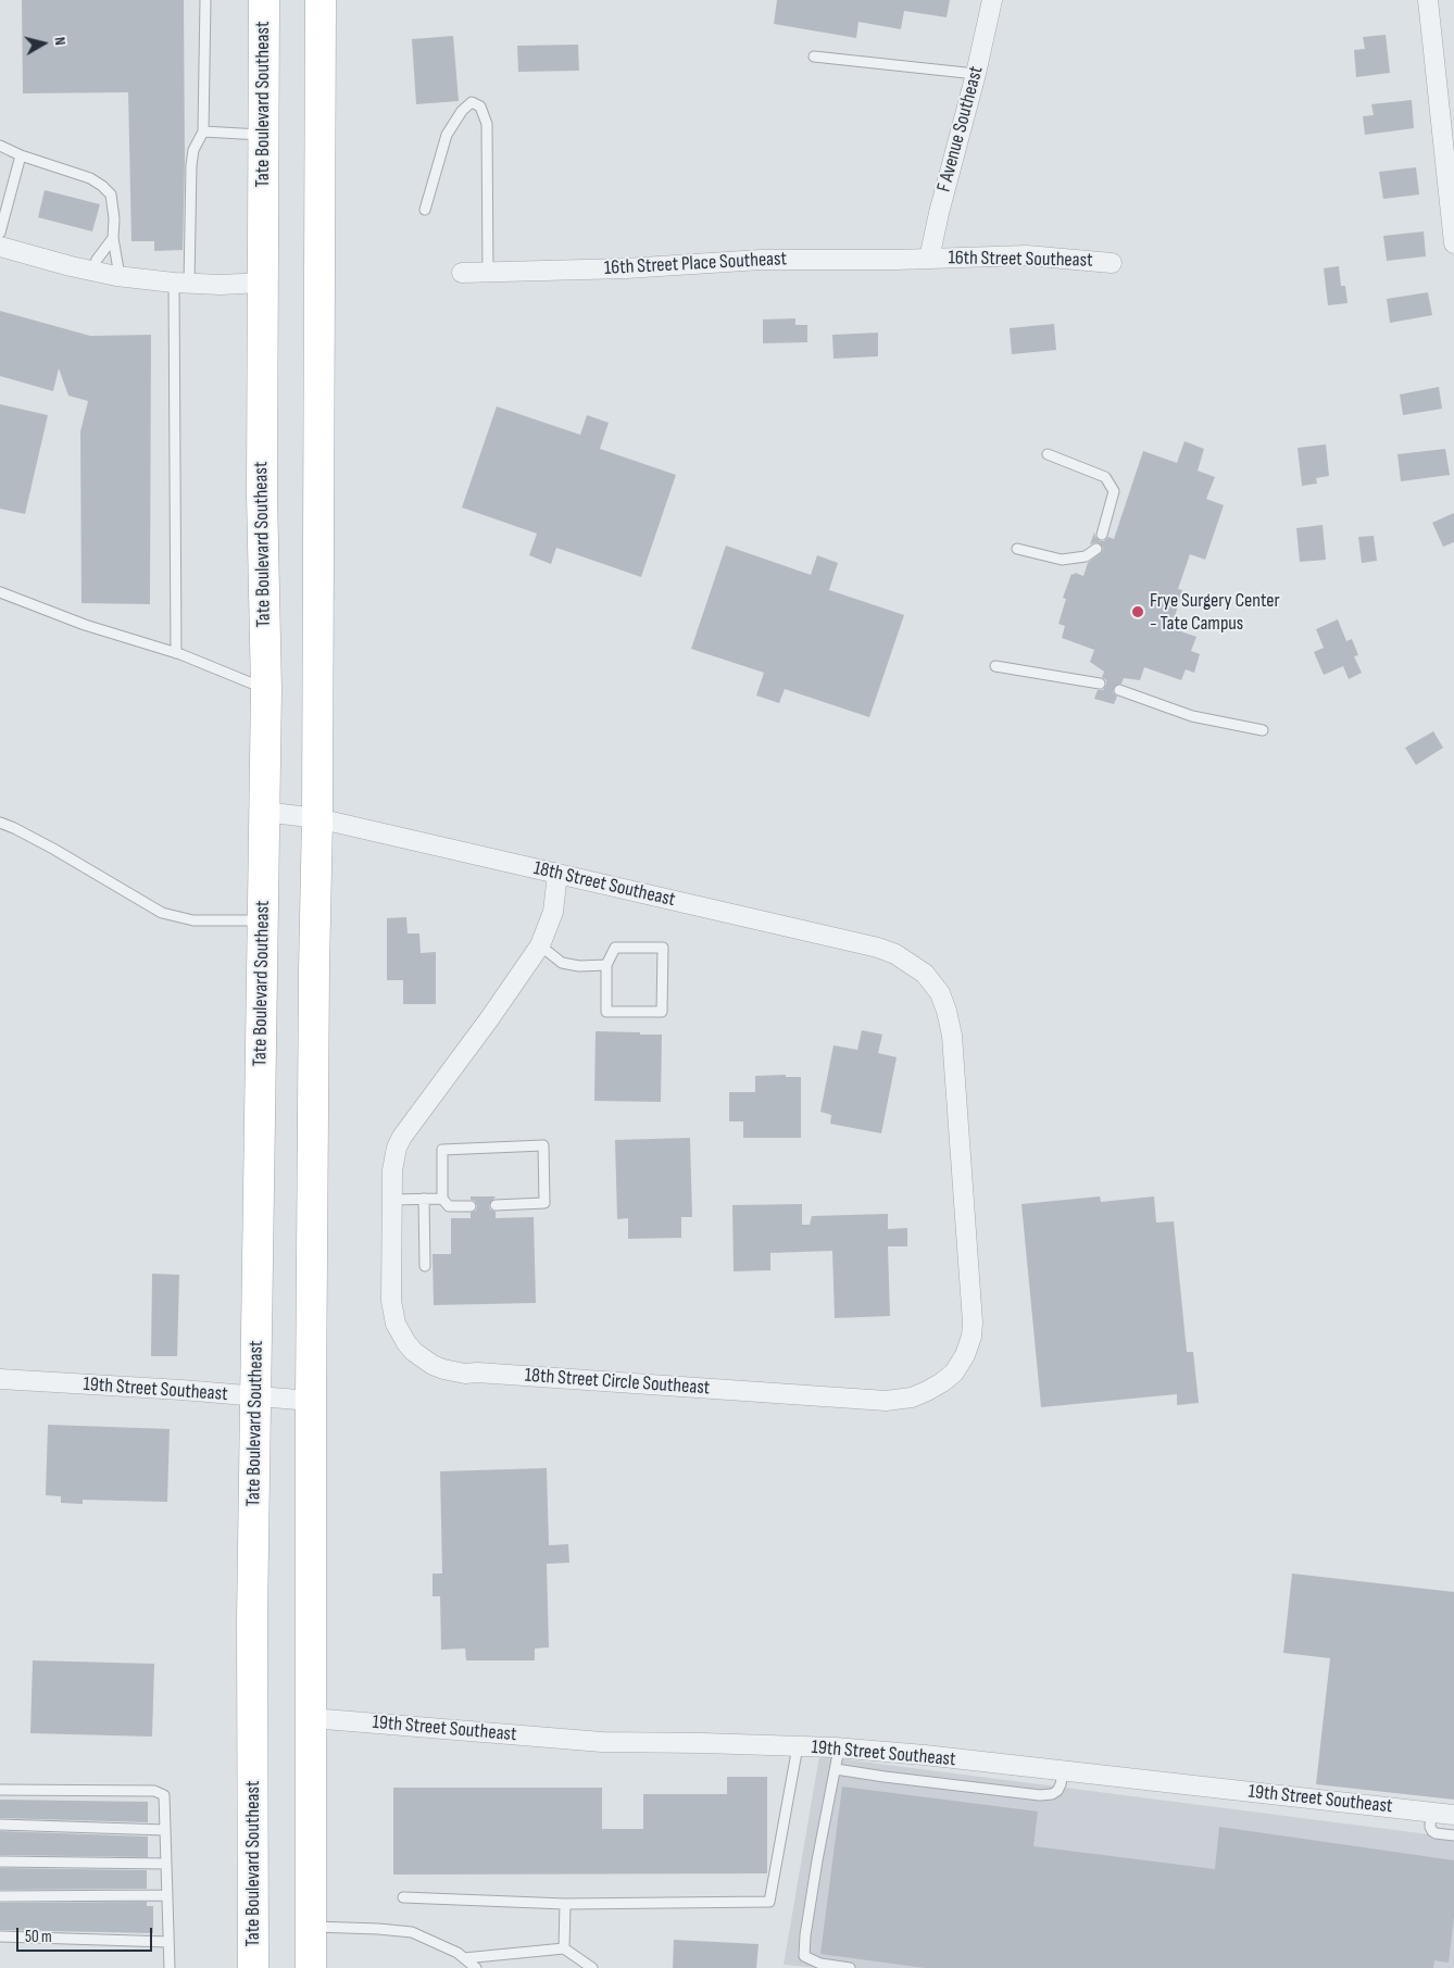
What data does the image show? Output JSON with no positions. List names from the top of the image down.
{
  "streets": {
    "main road": ["Tate Boulevard Southeast"],
    "street": [
      "F Avenue Southeast",
      "16th Street Southeast",
      "16th Street Place Southeast",
      "18th Street Southeast",
      "18th Street Circle Southeast",
      "19th Street Southeast"
    ]
  },
  "crossings": [
    ["Tate Boulevard Southeast", "18th Street Southeast"],
    ["Tate Boulevard Southeast", "19th Street Southeast"],
    ["F Avenue Southeast", "16th Street Southeast"],
    ["F Avenue Southeast", "16th Street Place Southeast"],
    ["16th Street Southeast", "16th Street Place Southeast"],
    ["18th Street Southeast", "18th Street Circle Southeast"]
  ],
  "places": ["Frye Surgery Center - Tate Campus"],
  "scale_bar": "50 m",
  "north": "right"
}
